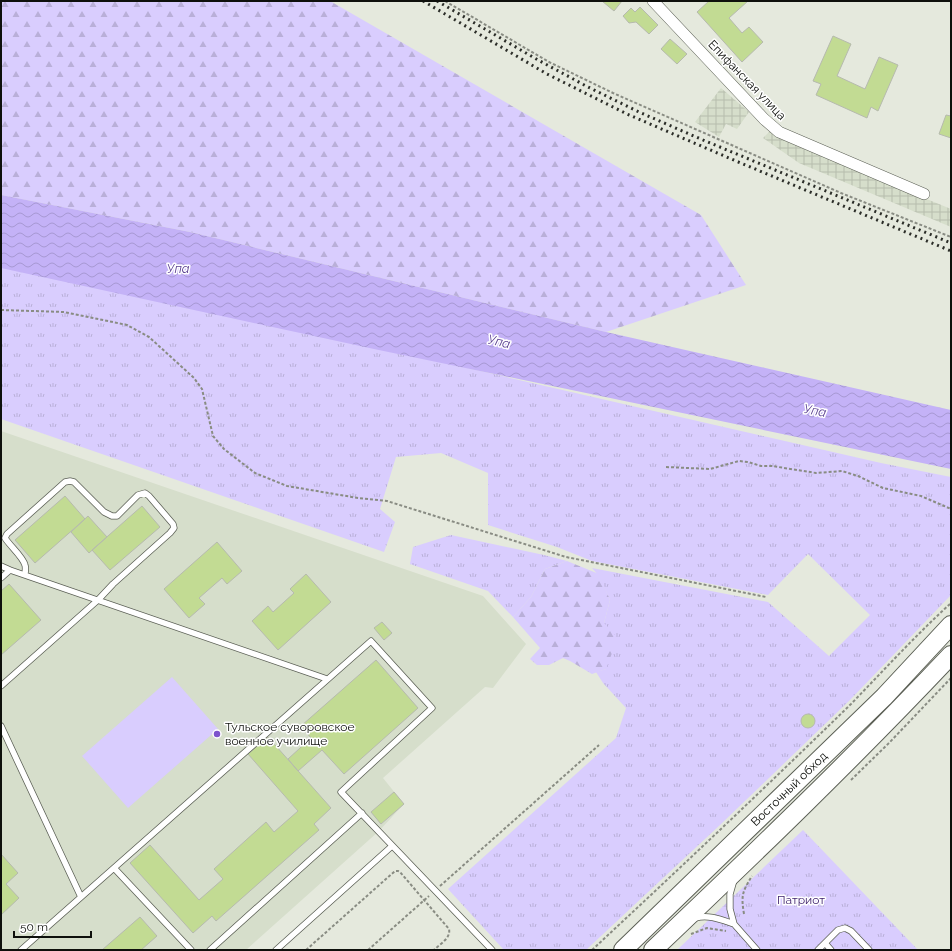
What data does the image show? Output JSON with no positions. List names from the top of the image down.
{
  "streets": {
    "main road": ["Восточный обход"],
    "street": ["Епифанская улица"]
  },
  "water": ["Упа"],
  "parks": ["Патриот"],
  "places": ["Тульское суворовское военное училище"],
  "scale_bar": "50 m"
}
